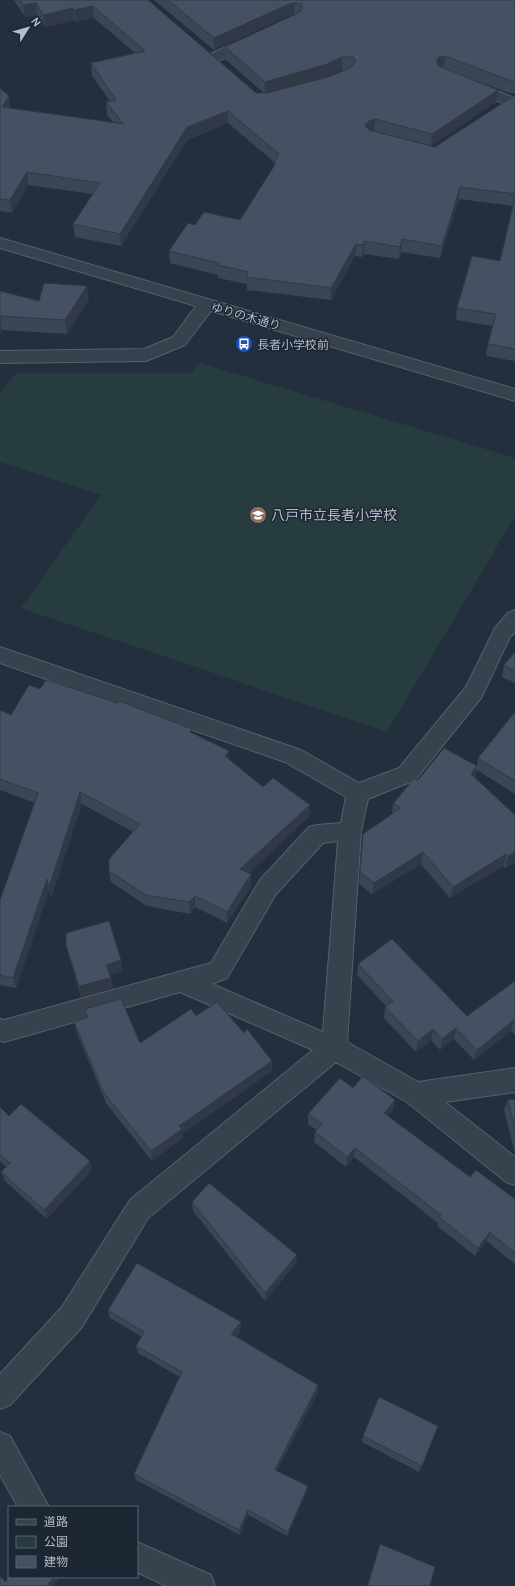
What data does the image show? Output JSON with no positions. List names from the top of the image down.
{
  "streets": {
    "street": ["ゆりの木通り"]
  },
  "places": {
    "bus stop": ["長者小学校前"],
    "school or university": ["八戸市立長者小学校"]
  },
  "legend": ["道路", "公園", "建物"],
  "north": "top right"
}
